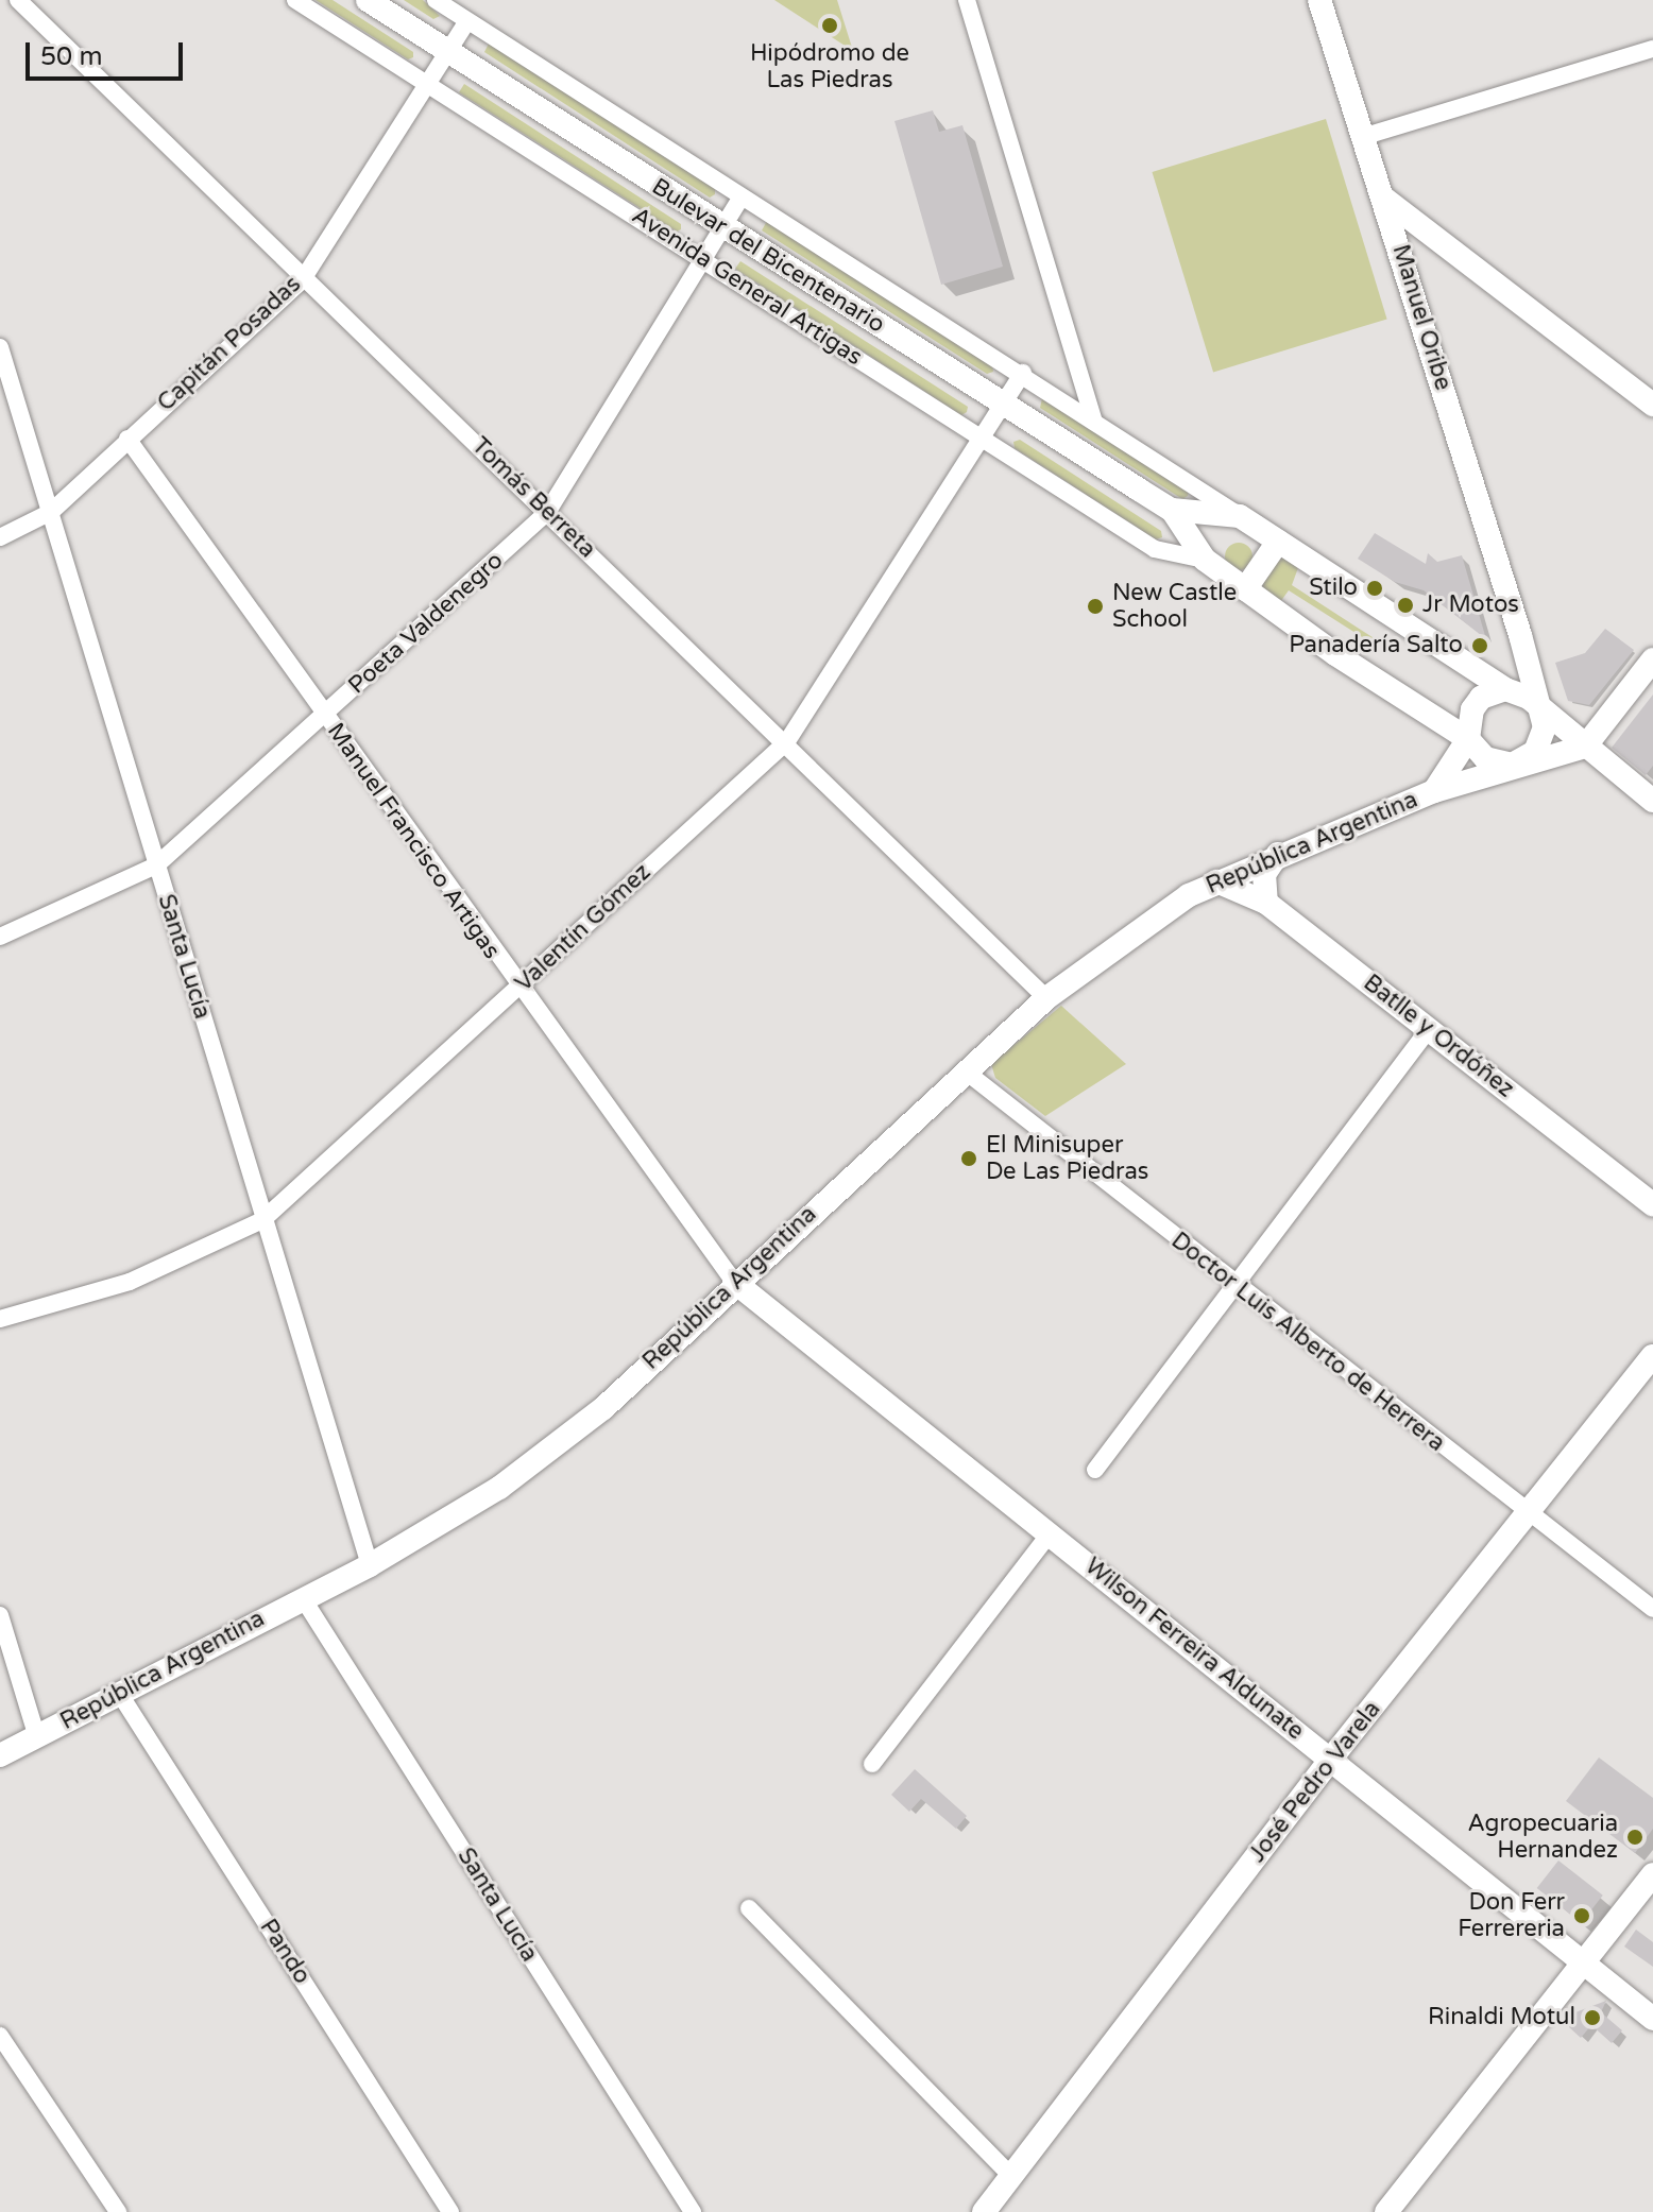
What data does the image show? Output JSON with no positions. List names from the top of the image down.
{
  "streets": {
    "street": [
      "Bulevar del Bicentenario",
      "Avenida General Artigas",
      "Manuel Oribe",
      "Capitán Posadas",
      "Tomás Berreta",
      "Poeta Valdenegro",
      "Manuel Francisco Artigas",
      "República Argentina",
      "Valentín Gómez",
      "Santa Lucía",
      "Batlle y Ordóñez",
      "Doctor Luis Alberto de Herrera",
      "Wilson Ferreira Aldunate",
      "José Pedro Varela",
      "Pando"
    ]
  },
  "crossings": [
    ["Bulevar del Bicentenario", "Avenida General Artigas"],
    ["Bulevar del Bicentenario", "Capitán Posadas"],
    ["Bulevar del Bicentenario", "Poeta Valdenegro"],
    ["Bulevar del Bicentenario", "República Argentina"],
    ["Bulevar del Bicentenario", "Valentín Gómez"],
    ["Avenida General Artigas", "Capitán Posadas"],
    ["Avenida General Artigas", "Poeta Valdenegro"],
    ["Avenida General Artigas", "Valentín Gómez"],
    ["Capitán Posadas", "Tomás Berreta"],
    ["Capitán Posadas", "Manuel Francisco Artigas"],
    ["Capitán Posadas", "Santa Lucía"],
    ["Tomás Berreta", "Poeta Valdenegro"],
    ["Tomás Berreta", "República Argentina"],
    ["Tomás Berreta", "Valentín Gómez"],
    ["Poeta Valdenegro", "Manuel Francisco Artigas"],
    ["Poeta Valdenegro", "Santa Lucía"],
    ["Manuel Francisco Artigas", "República Argentina"],
    ["Manuel Francisco Artigas", "Valentín Gómez"],
    ["Manuel Francisco Artigas", "Wilson Ferreira Aldunate"],
    ["República Argentina", "Santa Lucía"],
    ["República Argentina", "Batlle y Ordóñez"],
    ["República Argentina", "Doctor Luis Alberto de Herrera"],
    ["República Argentina", "Wilson Ferreira Aldunate"],
    ["República Argentina", "Pando"],
    ["Valentín Gómez", "Santa Lucía"],
    ["Doctor Luis Alberto de Herrera", "José Pedro Varela"],
    ["Wilson Ferreira Aldunate", "José Pedro Varela"]
  ],
  "places": [
    "Hipódromo de Las Piedras",
    "Stilo",
    "Jr Motos",
    "New Castle School",
    "Panadería Salto",
    "El Minisuper De Las Piedras",
    "Agropecuaria Hernandez",
    "Don Ferr Ferrereria",
    "Rinaldi Motul"
  ],
  "scale_bar": "50 m"
}
